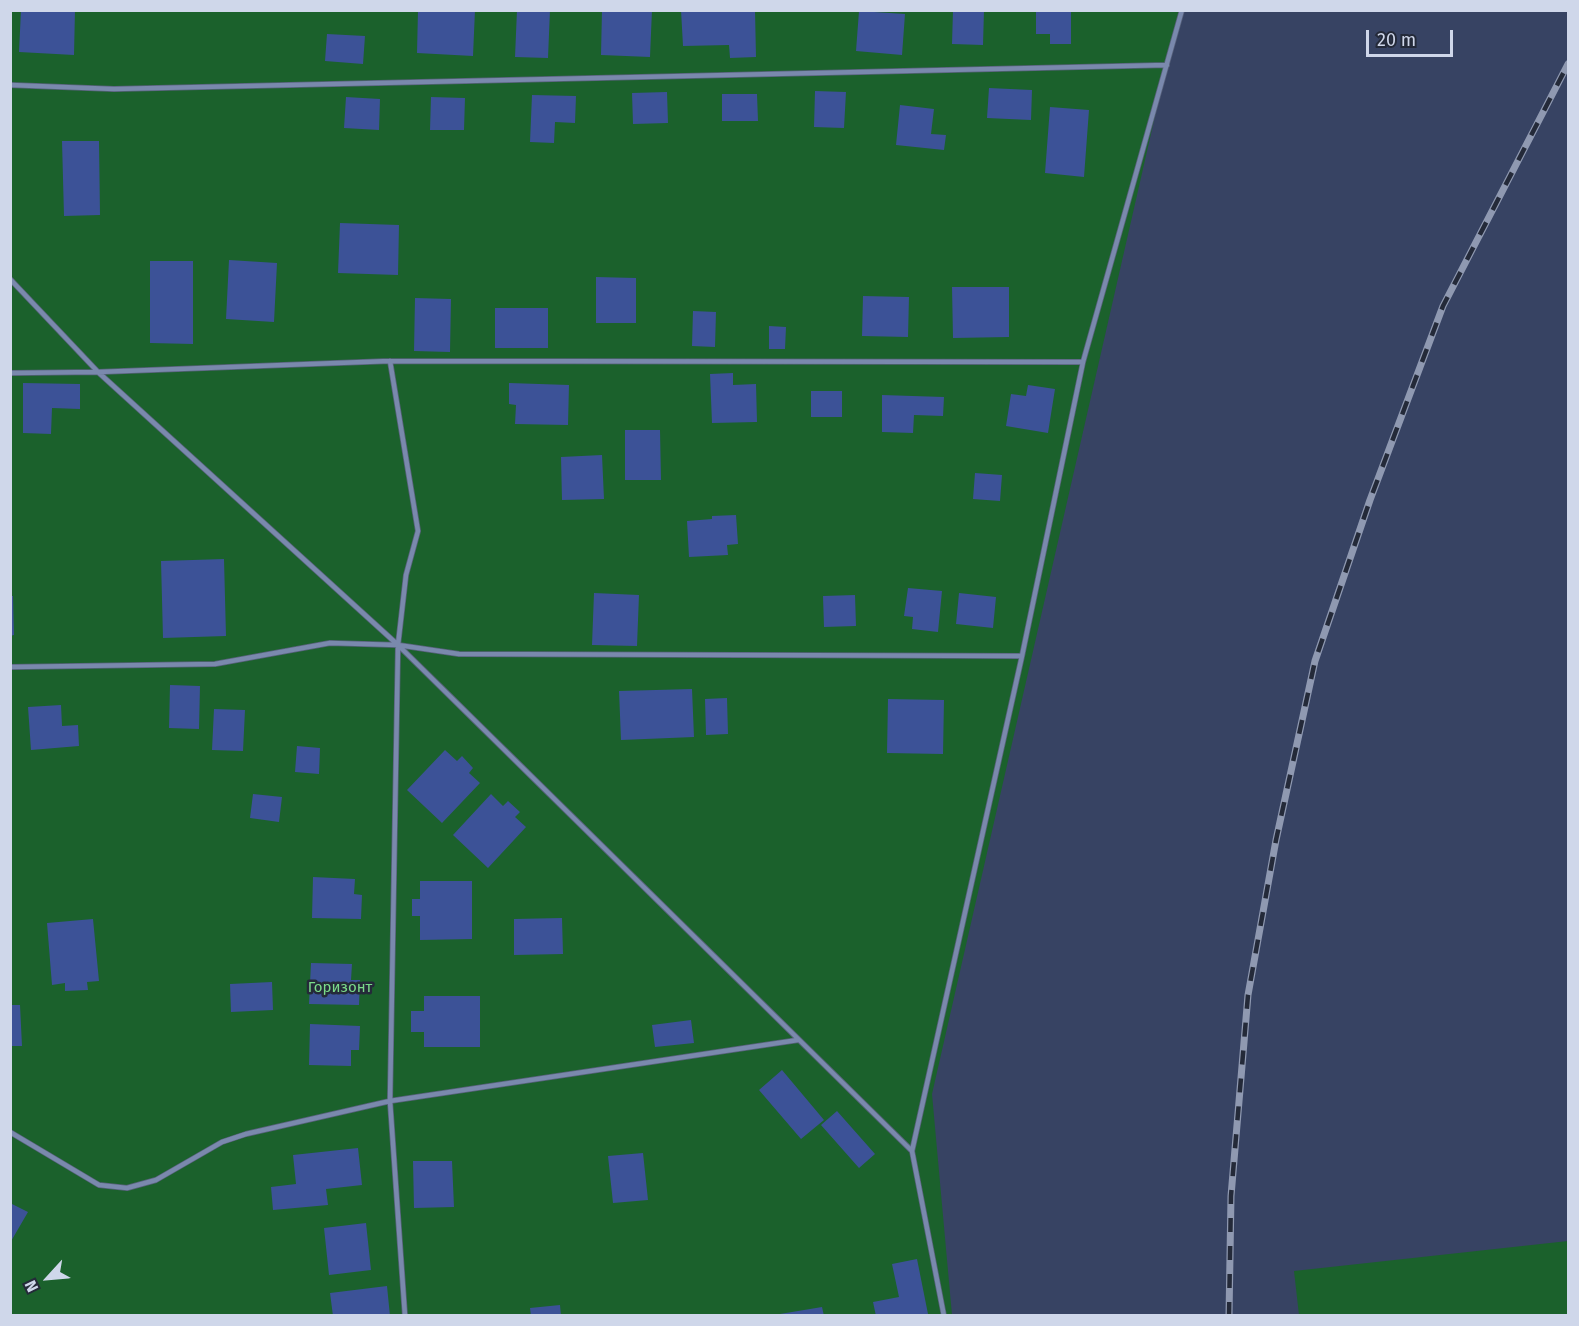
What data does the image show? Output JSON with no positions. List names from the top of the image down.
{
  "parks": ["Горизонт"],
  "scale_bar": "20 m",
  "north": "bottom left"
}
